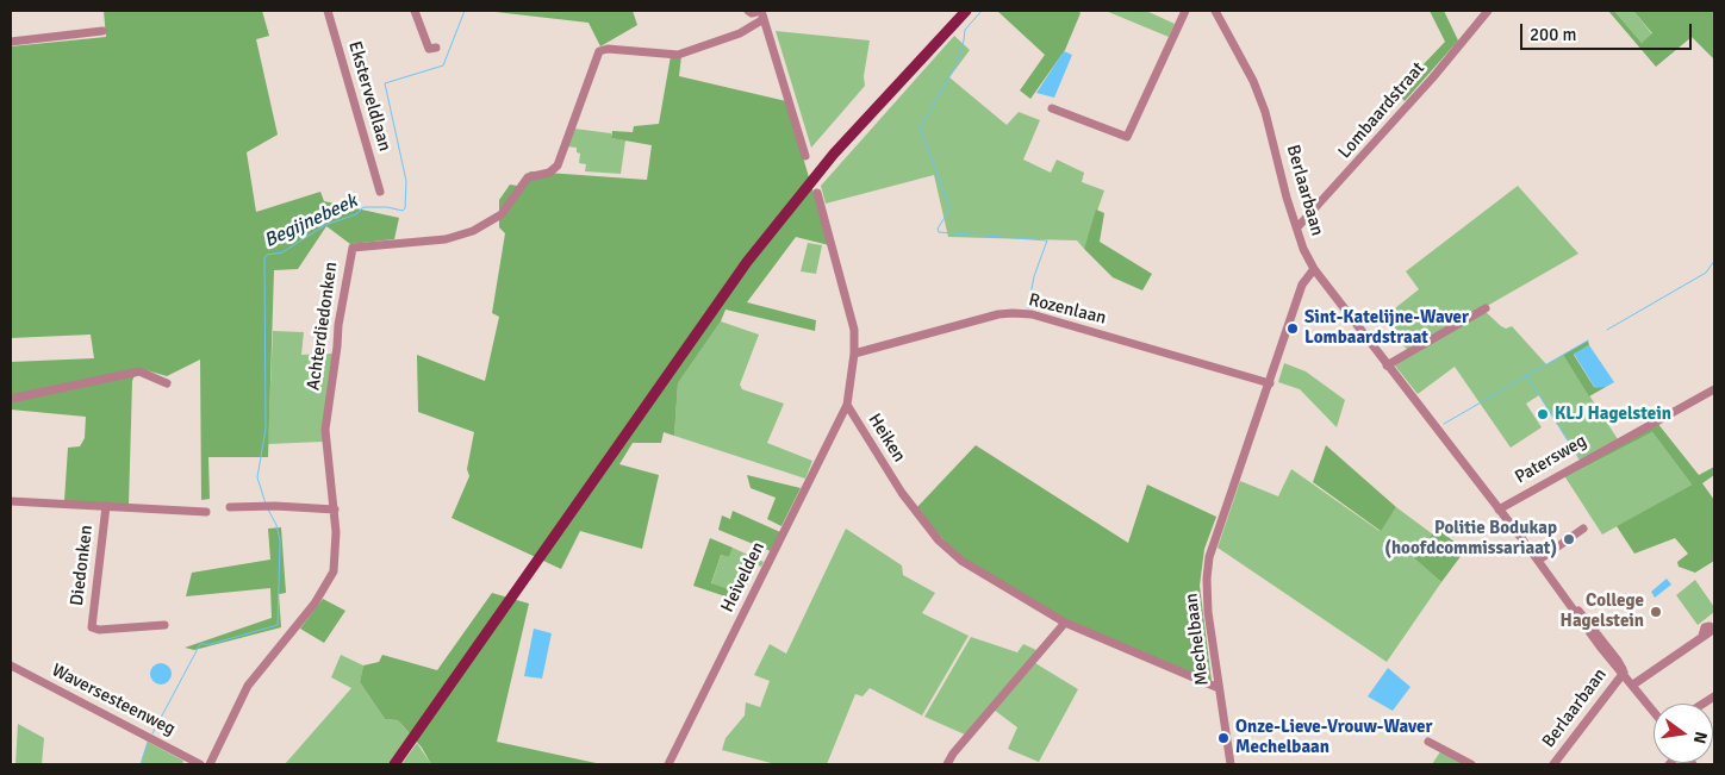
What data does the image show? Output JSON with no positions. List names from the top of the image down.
{
  "streets": {
    "street": [
      "Eksterveldlaan",
      "Lombaardstraat",
      "Berlaarbaan",
      "Rozenlaan",
      "Achterdiedonken",
      "Heiken",
      "Patersweg",
      "Diedonken",
      "Heivelden",
      "Mechelbaan",
      "Waversesteenweg"
    ]
  },
  "crossings": [
    ["Lombaardstraat", "Berlaarbaan"],
    ["Berlaarbaan", "Patersweg"],
    ["Berlaarbaan", "Mechelbaan"],
    ["Rozenlaan", "Heiken"],
    ["Rozenlaan", "Mechelbaan"],
    ["Heiken", "Heivelden"],
    ["Heiken", "Mechelbaan"]
  ],
  "water": ["Begijnebeek"],
  "places": [
    "Sint-Katelijne-Waver Lombaardstraat",
    "KLJ Hagelstein",
    "Politie Bodukap (hoofdcommissariaat)",
    "College Hagelstein",
    "Onze-Lieve-Vrouw-Waver Mechelbaan"
  ],
  "scale_bar": "200 m",
  "north": "right"
}
